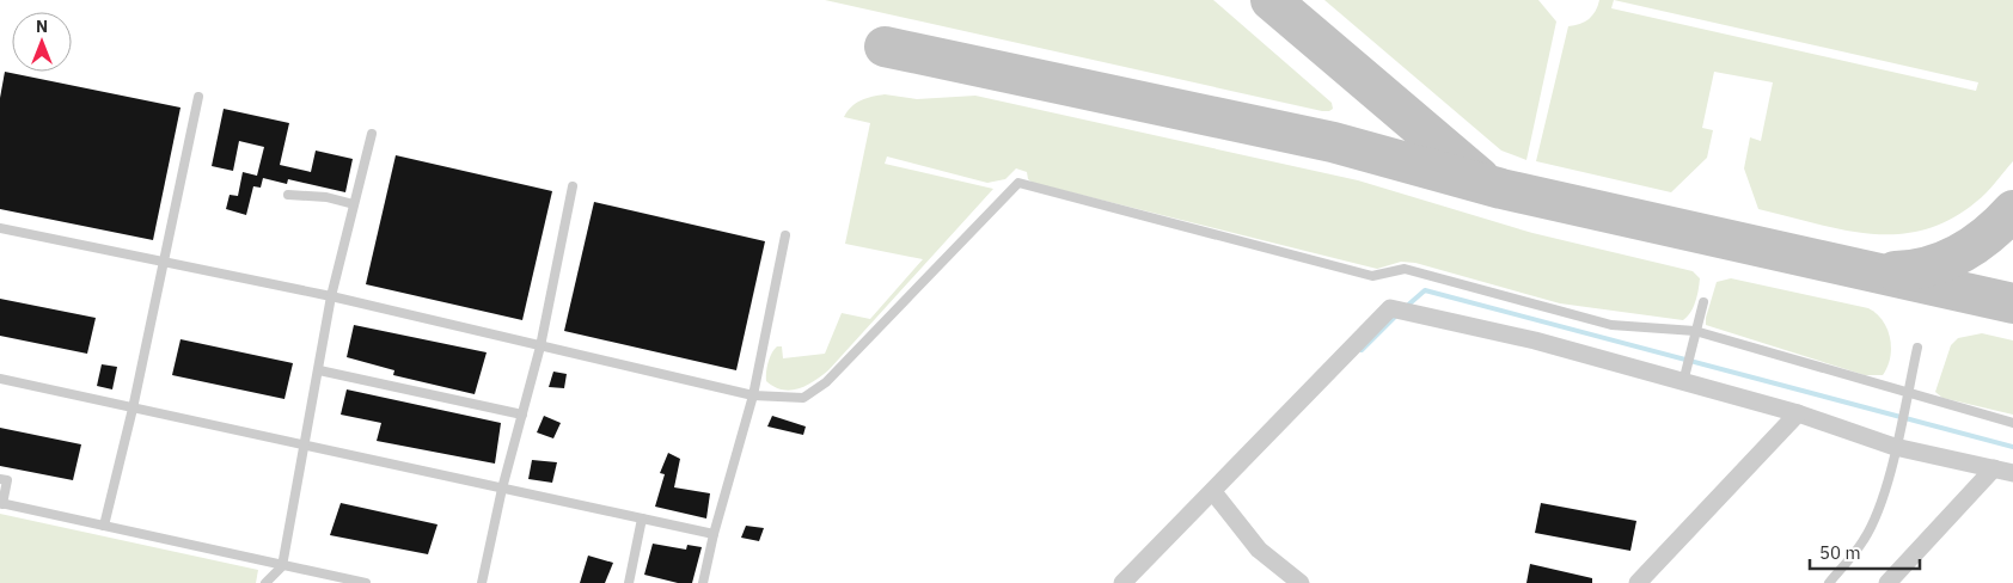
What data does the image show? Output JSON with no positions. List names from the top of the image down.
{
  "scale_bar": "50 m",
  "north": "top"
}
